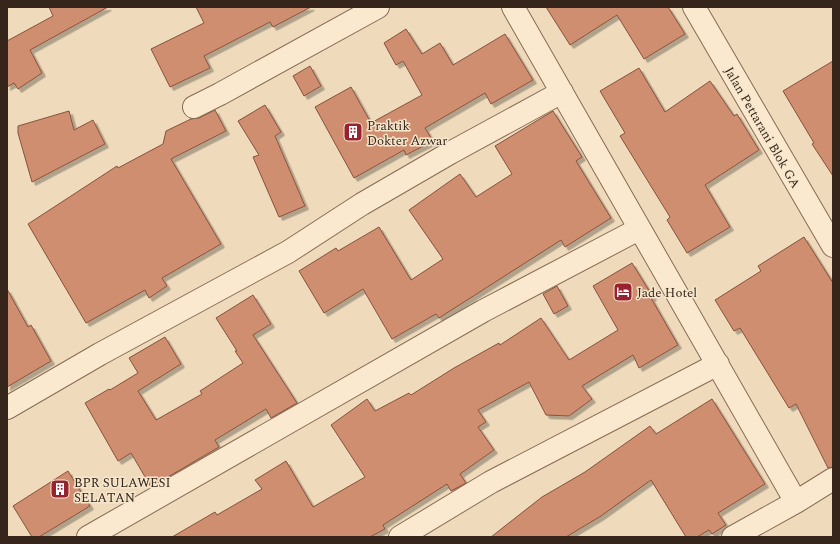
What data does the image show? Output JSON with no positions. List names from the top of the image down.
{
  "streets": {
    "street": ["Jalan Pettarani Blok GA"]
  },
  "places": {
    "building": ["Praktik Dokter Azwar", "BPR SULAWESI SELATAN"],
    "hotel": ["Jade Hotel"]
  }
}
